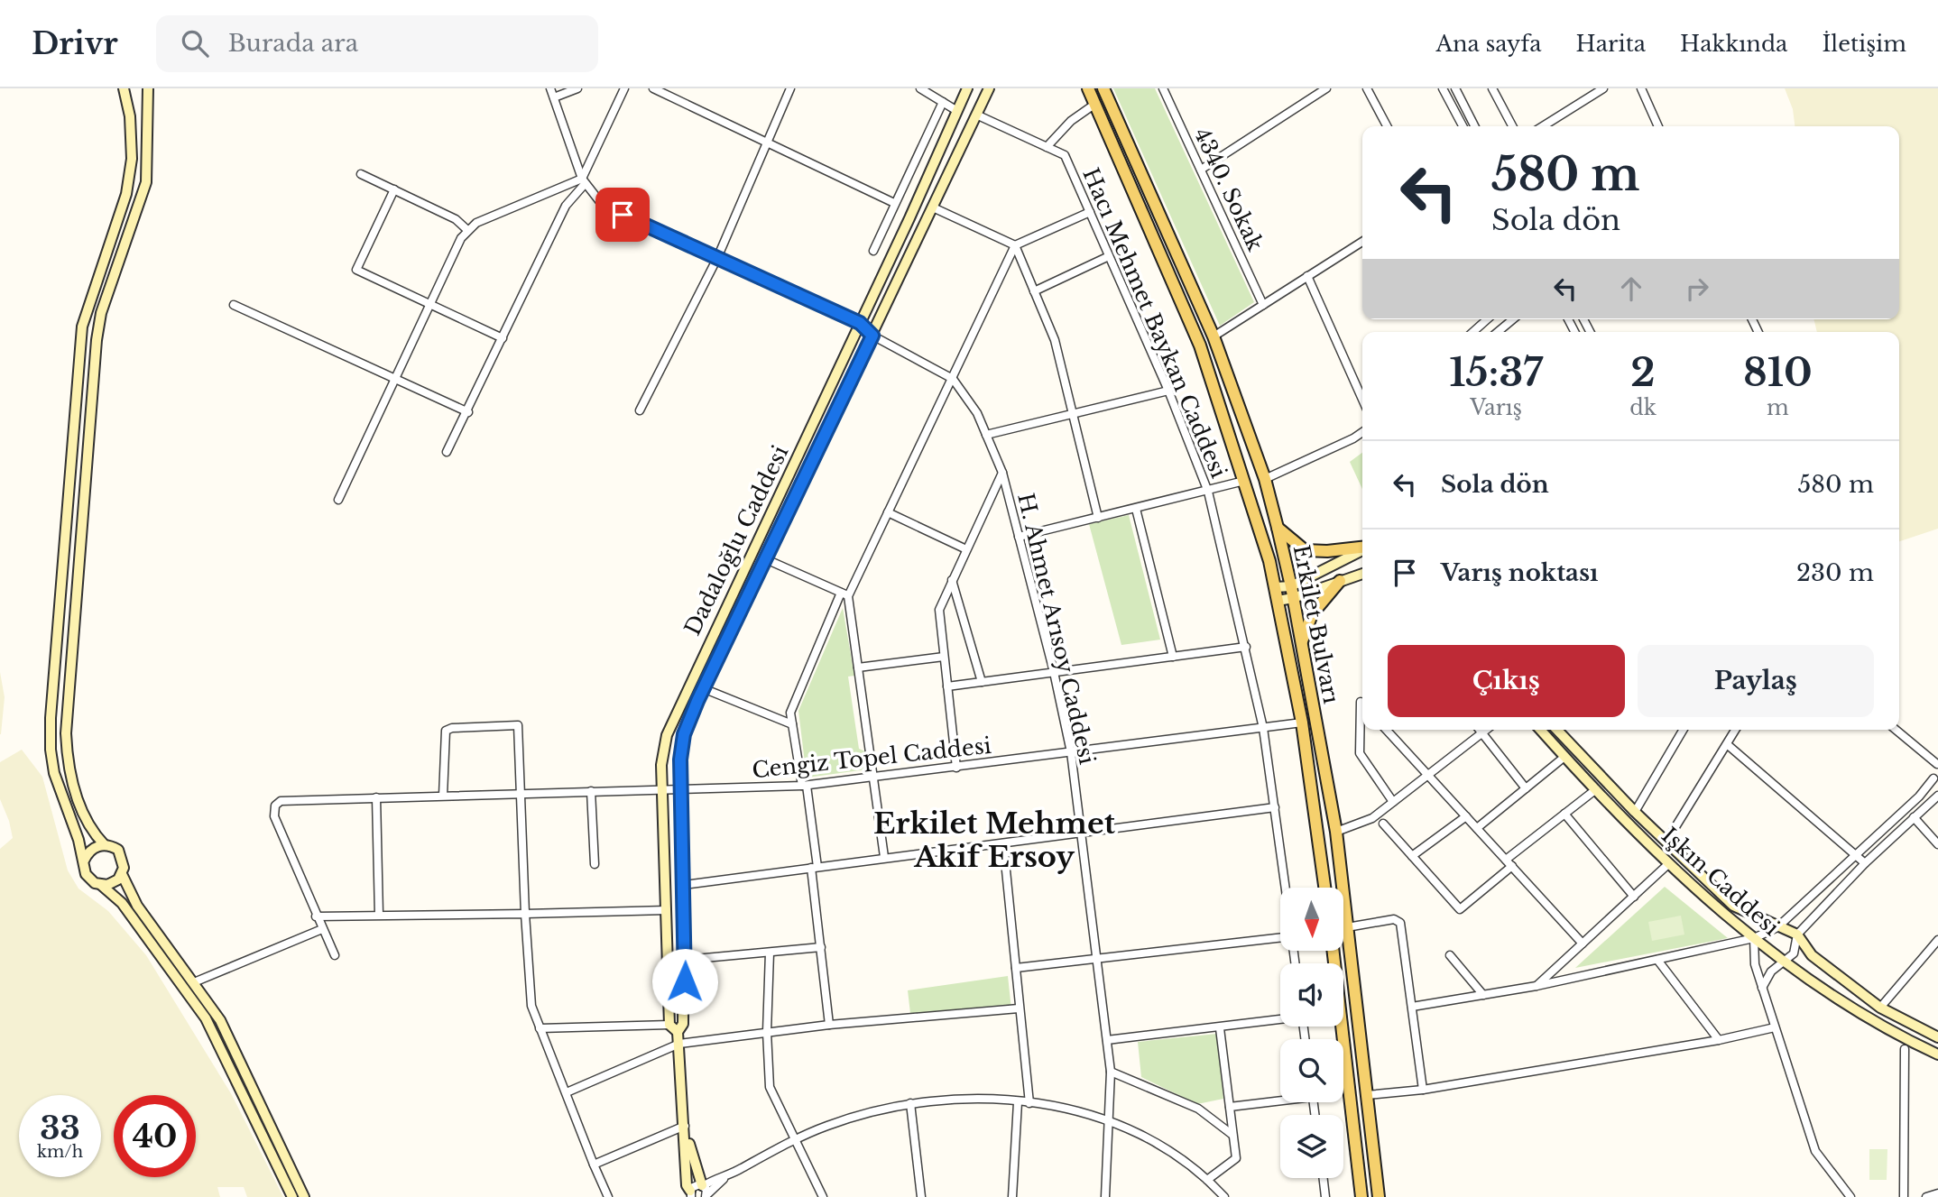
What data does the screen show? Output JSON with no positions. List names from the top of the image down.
{
  "streets": {
    "main road": ["Erkilet Bulvarı"],
    "street": [
      "4340. Sokak",
      "Hacı Mehmet Baykan Caddesi",
      "Dadaloğlu Caddesi",
      "H. Ahmet Arısoy Caddesi",
      "Cengiz Topel Caddesi",
      "Işkın Caddesi"
    ]
  },
  "crossings": [
    ["Hacı Mehmet Baykan Caddesi", "Dadaloğlu Caddesi"],
    ["Hacı Mehmet Baykan Caddesi", "Cengiz Topel Caddesi"],
    ["Dadaloğlu Caddesi", "H. Ahmet Arısoy Caddesi"],
    ["Dadaloğlu Caddesi", "Cengiz Topel Caddesi"],
    ["Erkilet Bulvarı", "Cengiz Topel Caddesi"],
    ["H. Ahmet Arısoy Caddesi", "Cengiz Topel Caddesi"]
  ],
  "districts": ["Erkilet Mehmet Akif Ersoy"],
  "north": "bottom",
  "page": {
    "header": "Drivr",
    "search": "Burada ara",
    "nav": [
      "Ana sayfa",
      "Harita",
      "Hakkında",
      "İletişim"
    ],
    "turn": ["580 m", "Sola dön"],
    "eta": [
      "15:37",
      "Varış",
      "2",
      "dk",
      "810",
      "m"
    ],
    "list": [
      {
        "name": "Sola dön",
        "value": "580 m"
      },
      {
        "name": "Varış noktası",
        "value": "230 m"
      }
    ],
    "buttons": ["Çıkış", "Paylaş"],
    "speed": "33 km/h",
    "limit": "40"
  }
}
